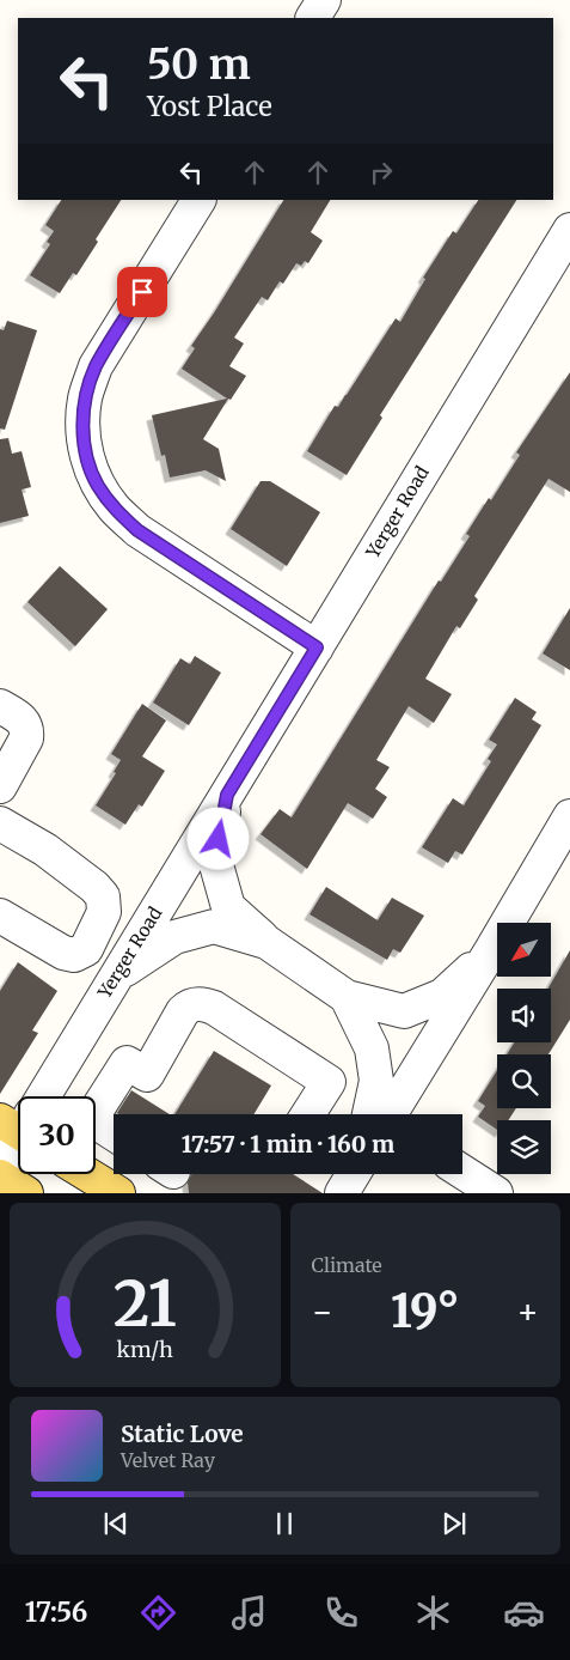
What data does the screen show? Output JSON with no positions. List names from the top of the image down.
{
  "streets": {
    "street": ["Yerger Road"]
  },
  "north": "bottom left",
  "page": {
    "turn": ["50 m", "Yost Place"],
    "limit": "30",
    "trip": "17:57 · 1 min · 160 m",
    "tile": "Climate",
    "heat": ["−", "19°", "+"],
    "song": ["Static Love", "Velvet Ray"],
    "tabs": "17:56",
    "gauge": ["21", "km/h"]
  }
}
